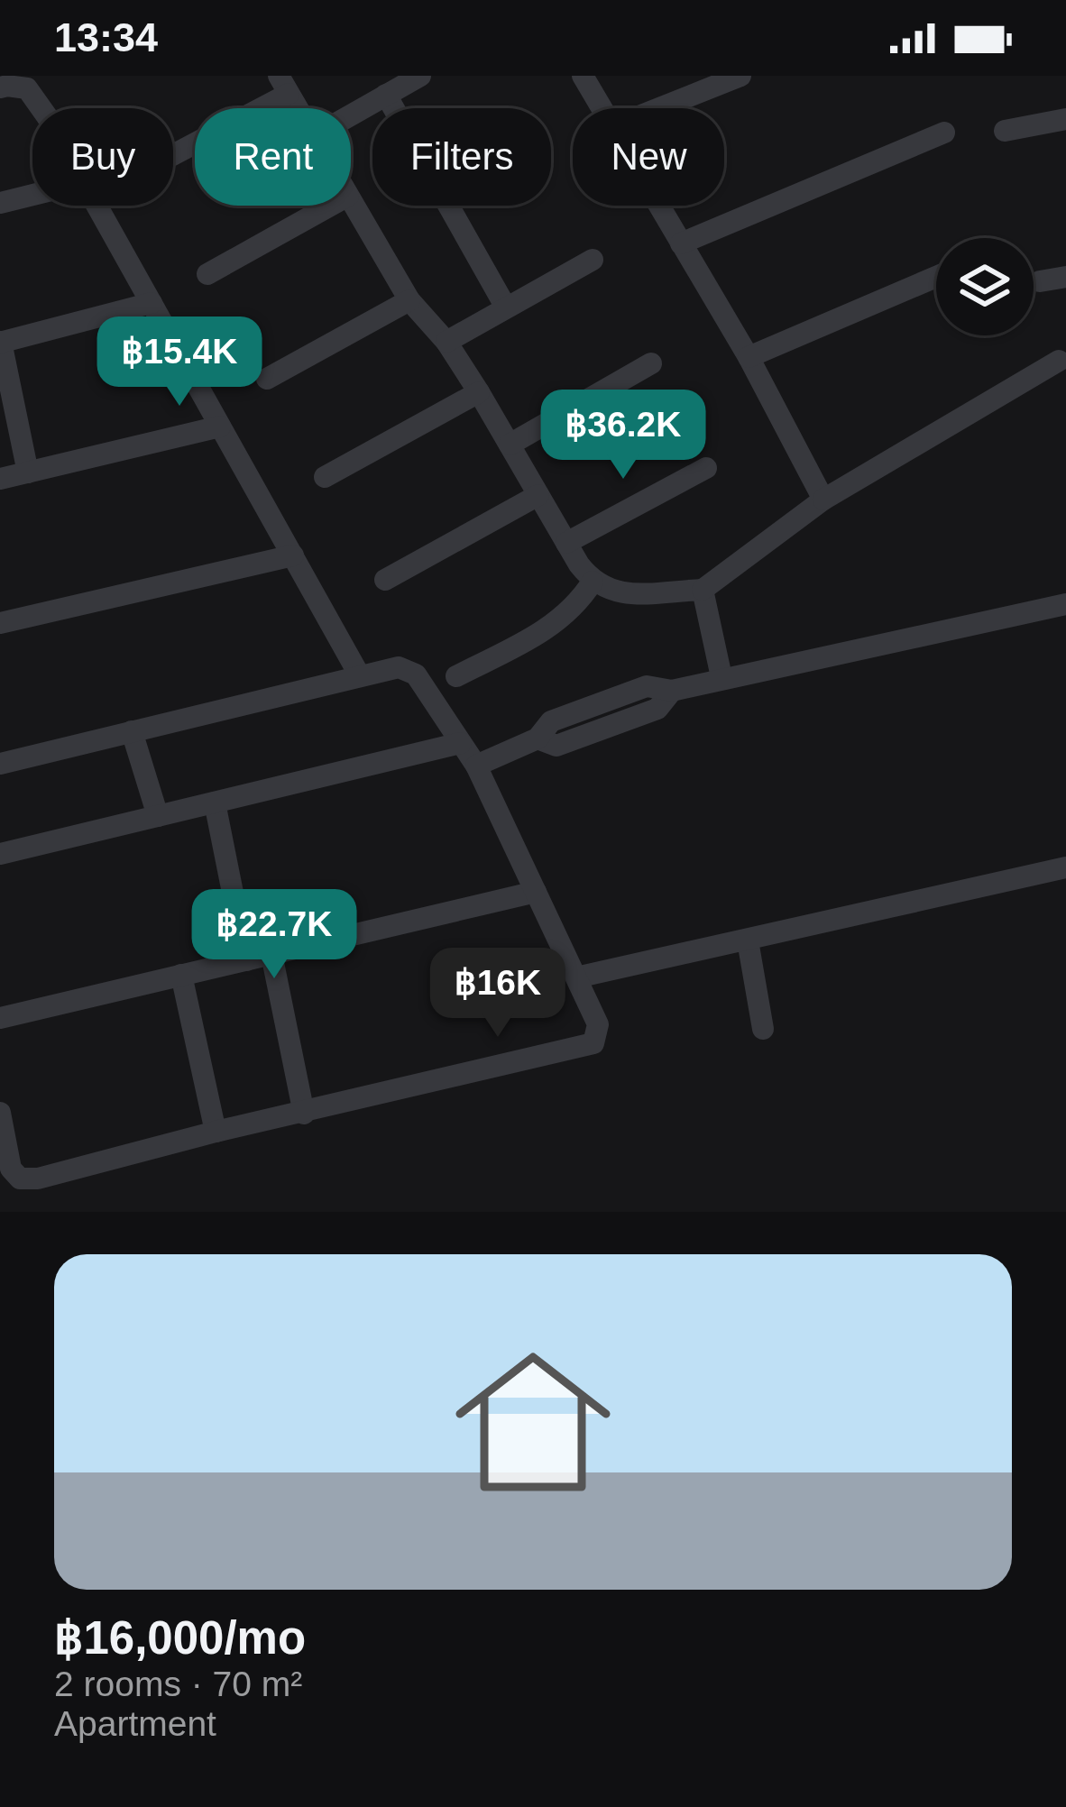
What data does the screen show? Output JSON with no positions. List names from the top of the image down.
{
  "page": {
    "status": "13:34",
    "chip": [
      "Buy",
      "Rent",
      "Filters",
      "New"
    ],
    "price": [
      "฿15.4K",
      "฿36.2K",
      "฿22.7K",
      "฿16K"
    ],
    "list": [
      {
        "name": "฿16,000/mo",
        "note": "2 rooms · 70 m² · Apartment"
      }
    ]
  }
}
